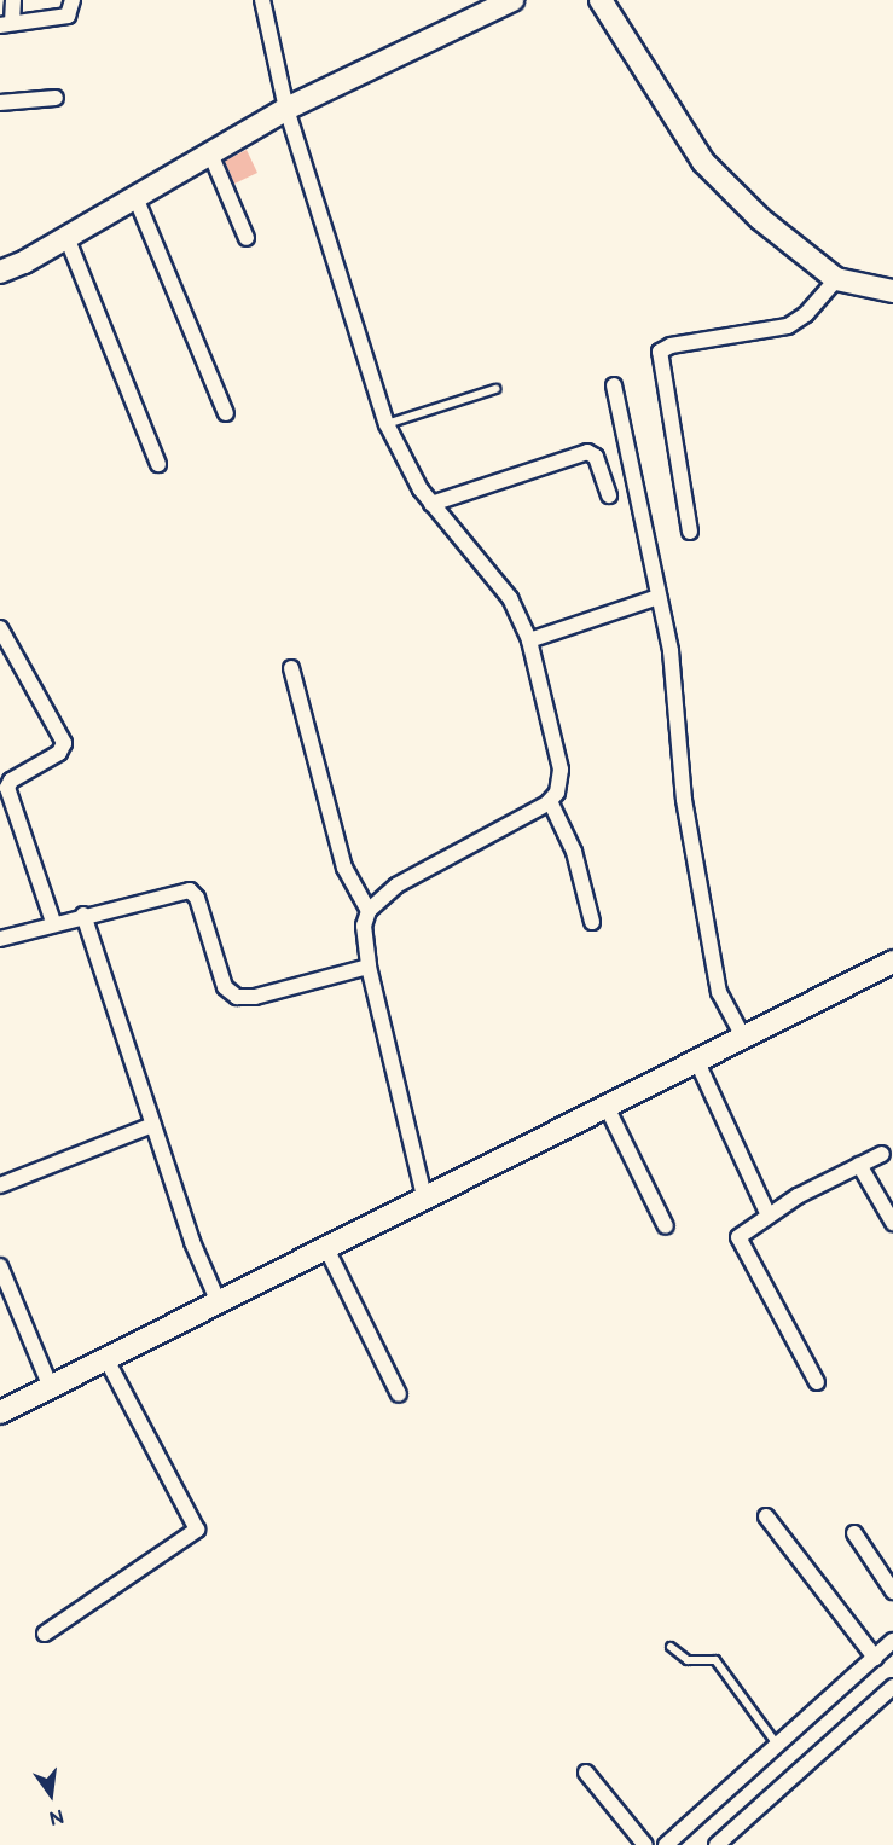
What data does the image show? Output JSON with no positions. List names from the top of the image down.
{
  "north": "bottom"
}
